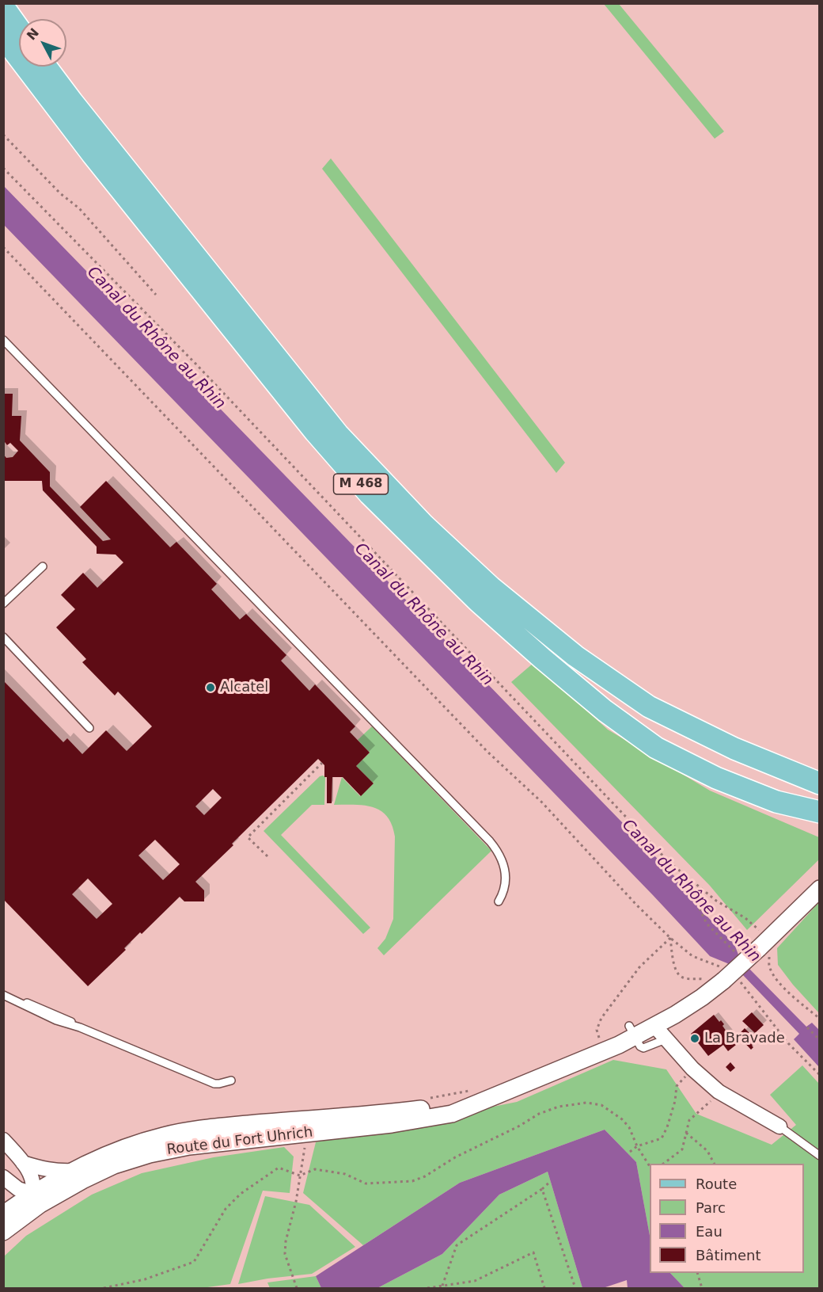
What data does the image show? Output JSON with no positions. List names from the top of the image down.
{
  "streets": {
    "main road": ["M 468"],
    "street": ["Route du Fort Uhrich"]
  },
  "water": ["Canal du Rhône au Rhin"],
  "places": ["Alcatel", "La Bravade"],
  "legend": [
    "Route",
    "Parc",
    "Eau",
    "Bâtiment"
  ],
  "north": "top left"
}
